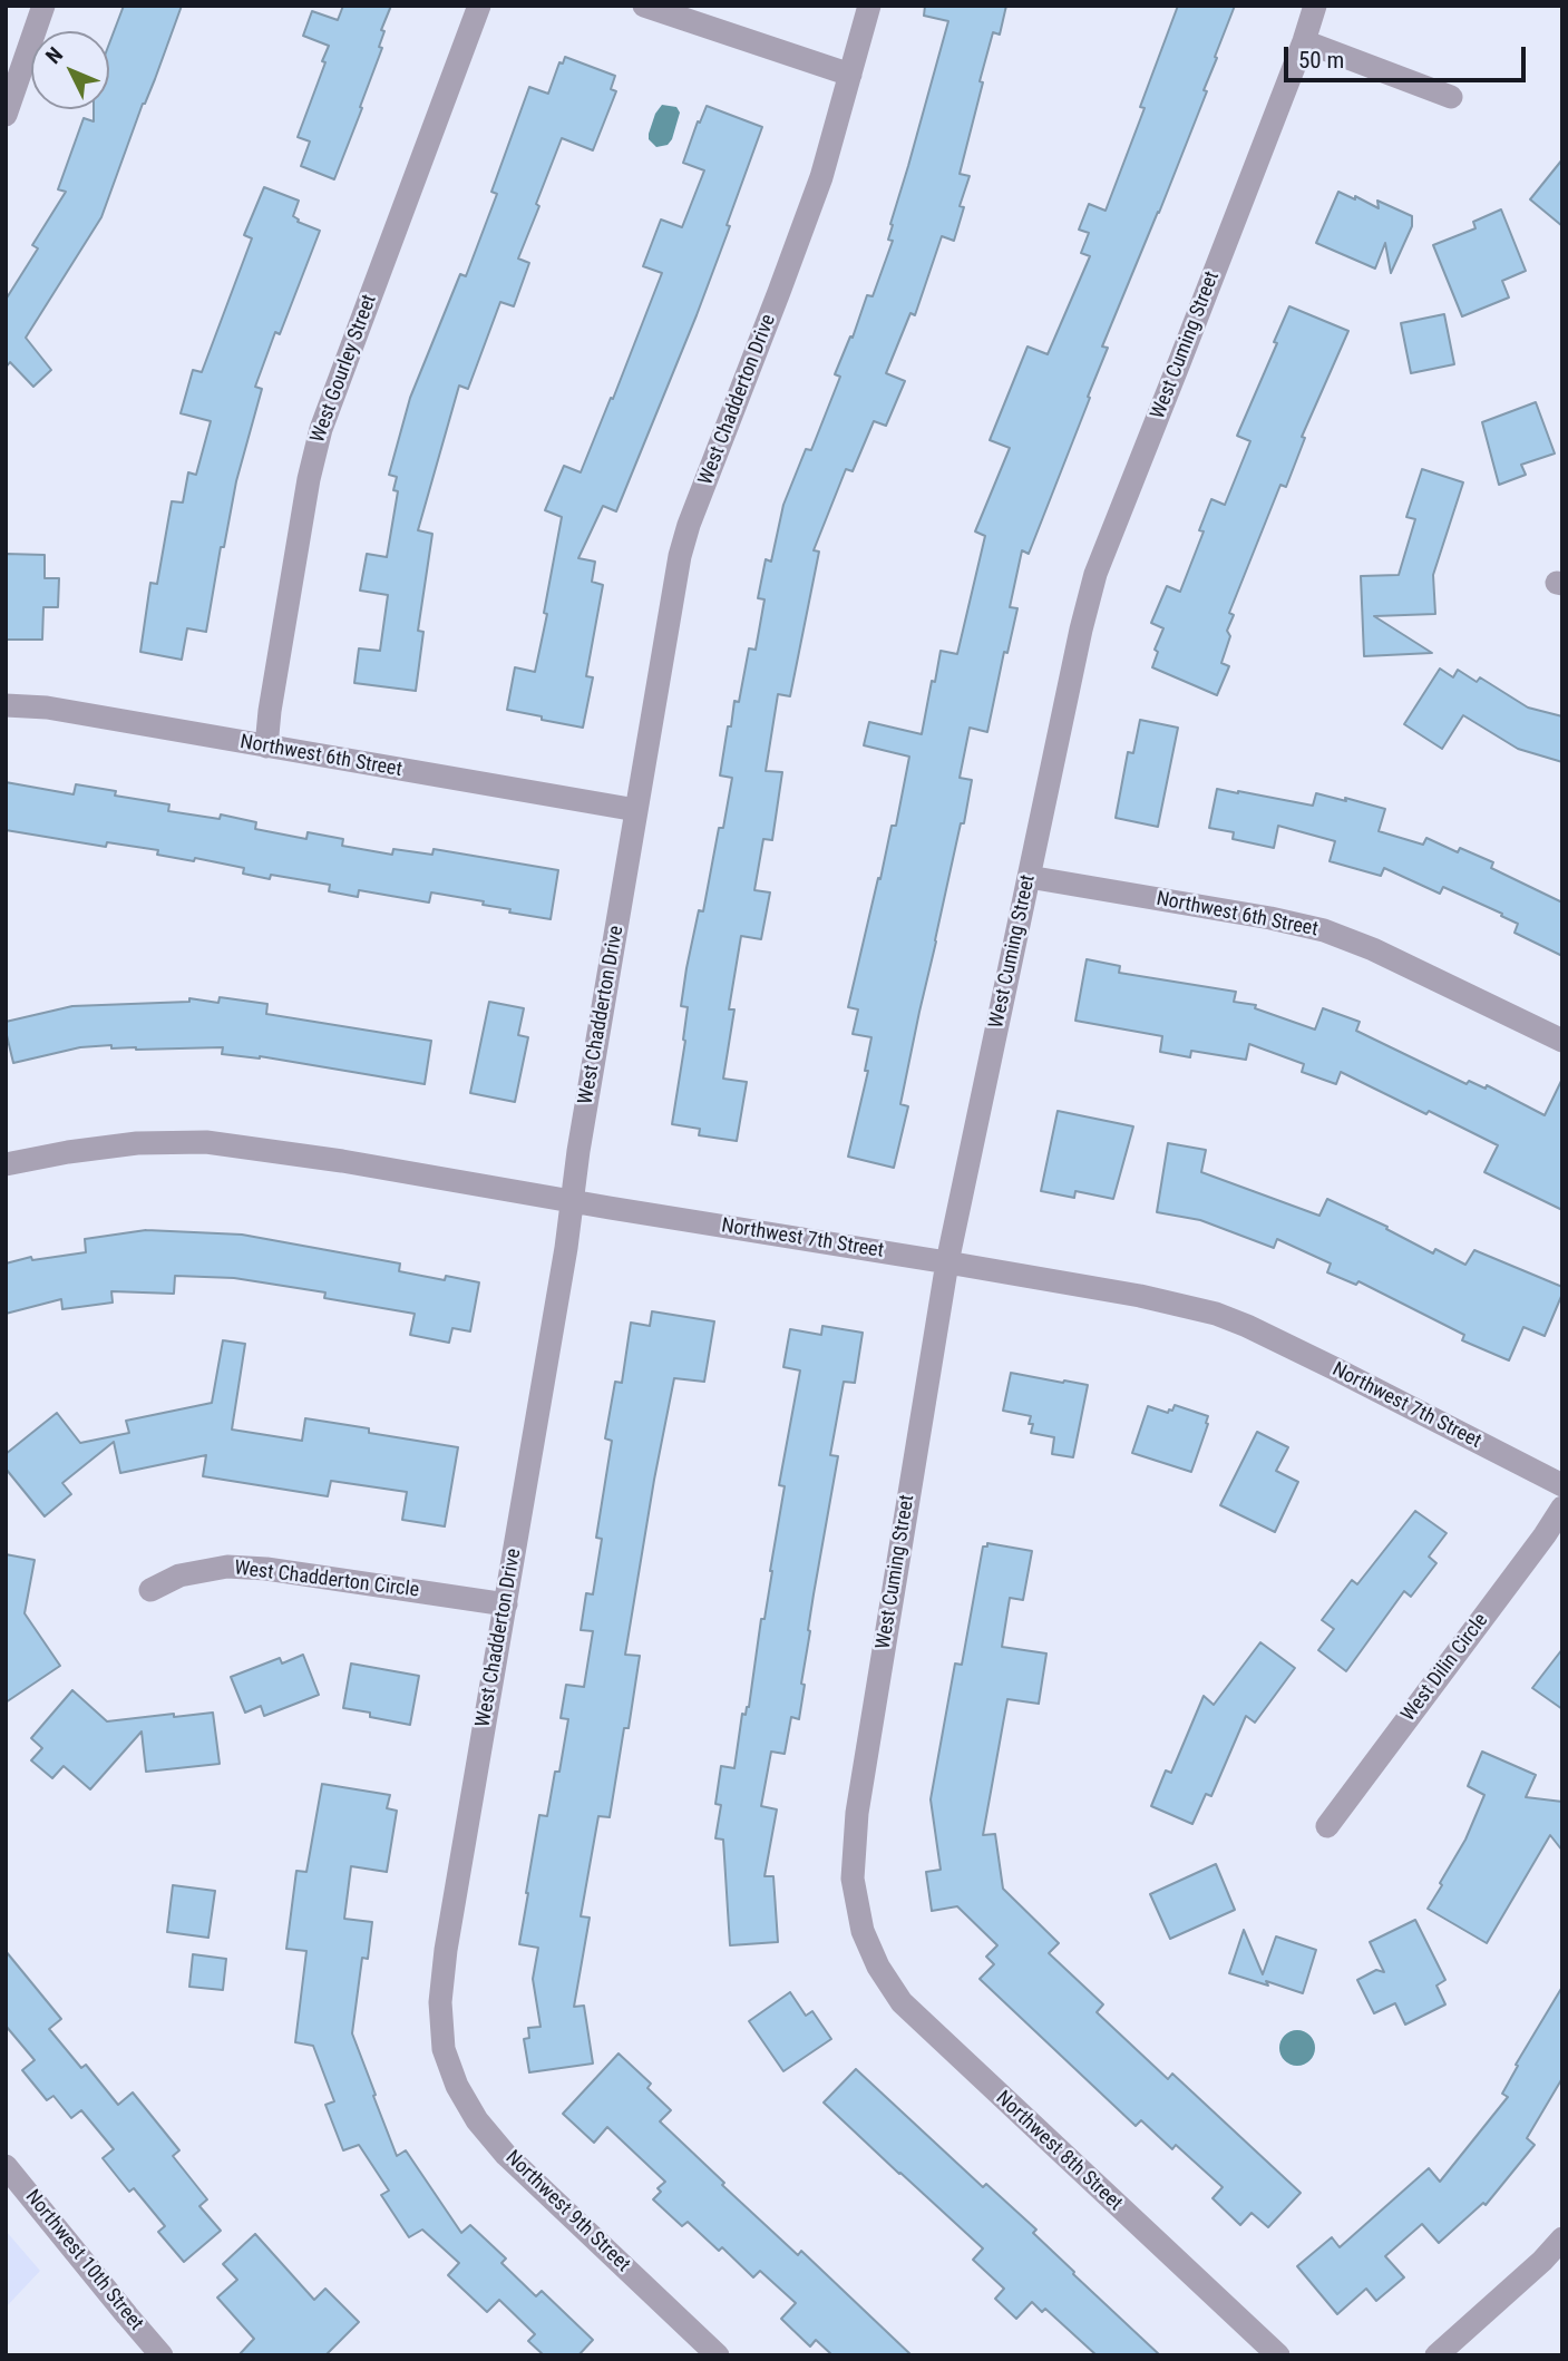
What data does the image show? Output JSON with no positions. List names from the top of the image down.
{
  "streets": {
    "street": [
      "West Cuming Street",
      "West Gourley Street",
      "West Chadderton Drive",
      "Northwest 6th Street",
      "Northwest 7th Street",
      "West Chadderton Circle",
      "West Dilin Circle",
      "Northwest 8th Street",
      "Northwest 9th Street",
      "Northwest 10th Street"
    ]
  },
  "crossings": [
    ["West Cuming Street", "Northwest 6th Street"],
    ["West Cuming Street", "Northwest 7th Street"],
    ["West Cuming Street", "Northwest 8th Street"],
    ["West Gourley Street", "Northwest 6th Street"],
    ["West Chadderton Drive", "Northwest 6th Street"],
    ["West Chadderton Drive", "Northwest 7th Street"],
    ["West Chadderton Drive", "West Chadderton Circle"],
    ["West Chadderton Drive", "Northwest 9th Street"]
  ],
  "scale_bar": "50 m",
  "north": "top left"
}
